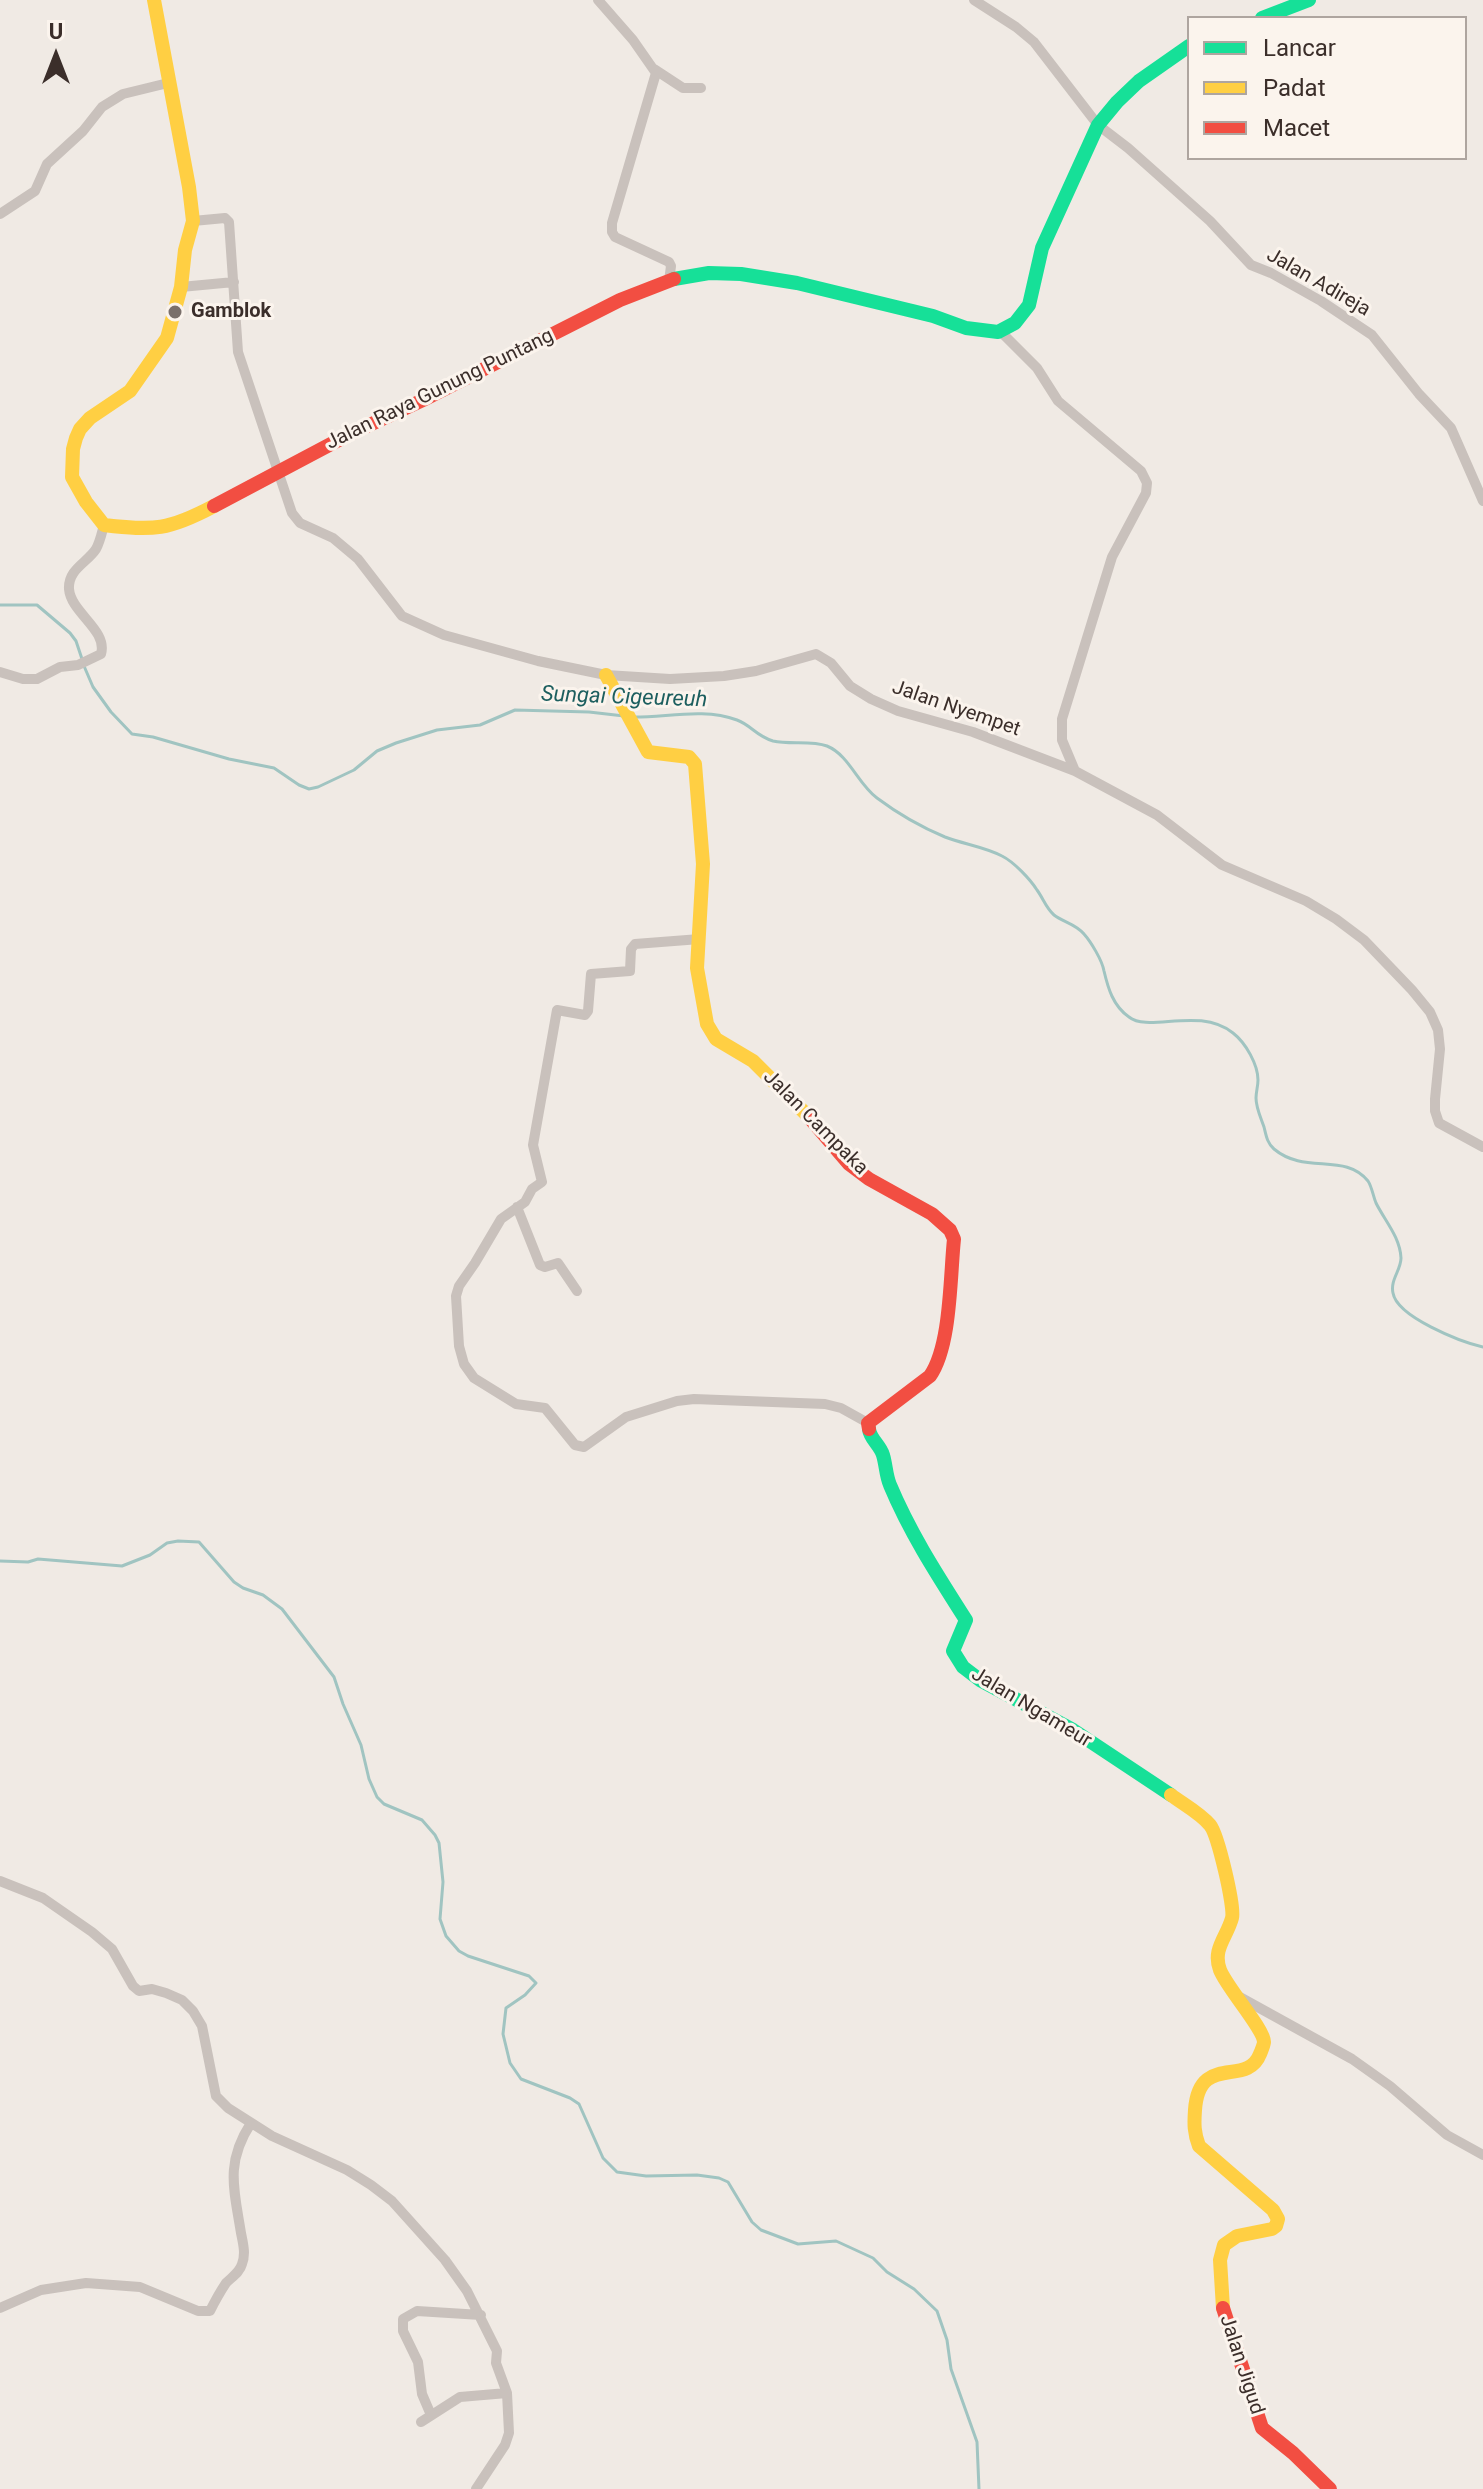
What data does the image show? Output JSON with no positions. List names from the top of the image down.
{
  "streets": {
    "street": [
      "Jalan Adireja",
      "Jalan Raya Gunung Puntang",
      "Jalan Nyempet",
      "Jalan Campaka",
      "Jalan Ngameur",
      "Jalan Jigud"
    ]
  },
  "crossings": [
    ["Jalan Raya Gunung Puntang", "Jalan Nyempet"],
    ["Jalan Nyempet", "Jalan Campaka"],
    ["Jalan Campaka", "Jalan Ngameur"],
    ["Jalan Ngameur", "Jalan Jigud"]
  ],
  "water": ["Sungai Cigeureuh"],
  "places": ["Gamblok"],
  "legend": ["Lancar", "Padat", "Macet"],
  "north": "top"
}
